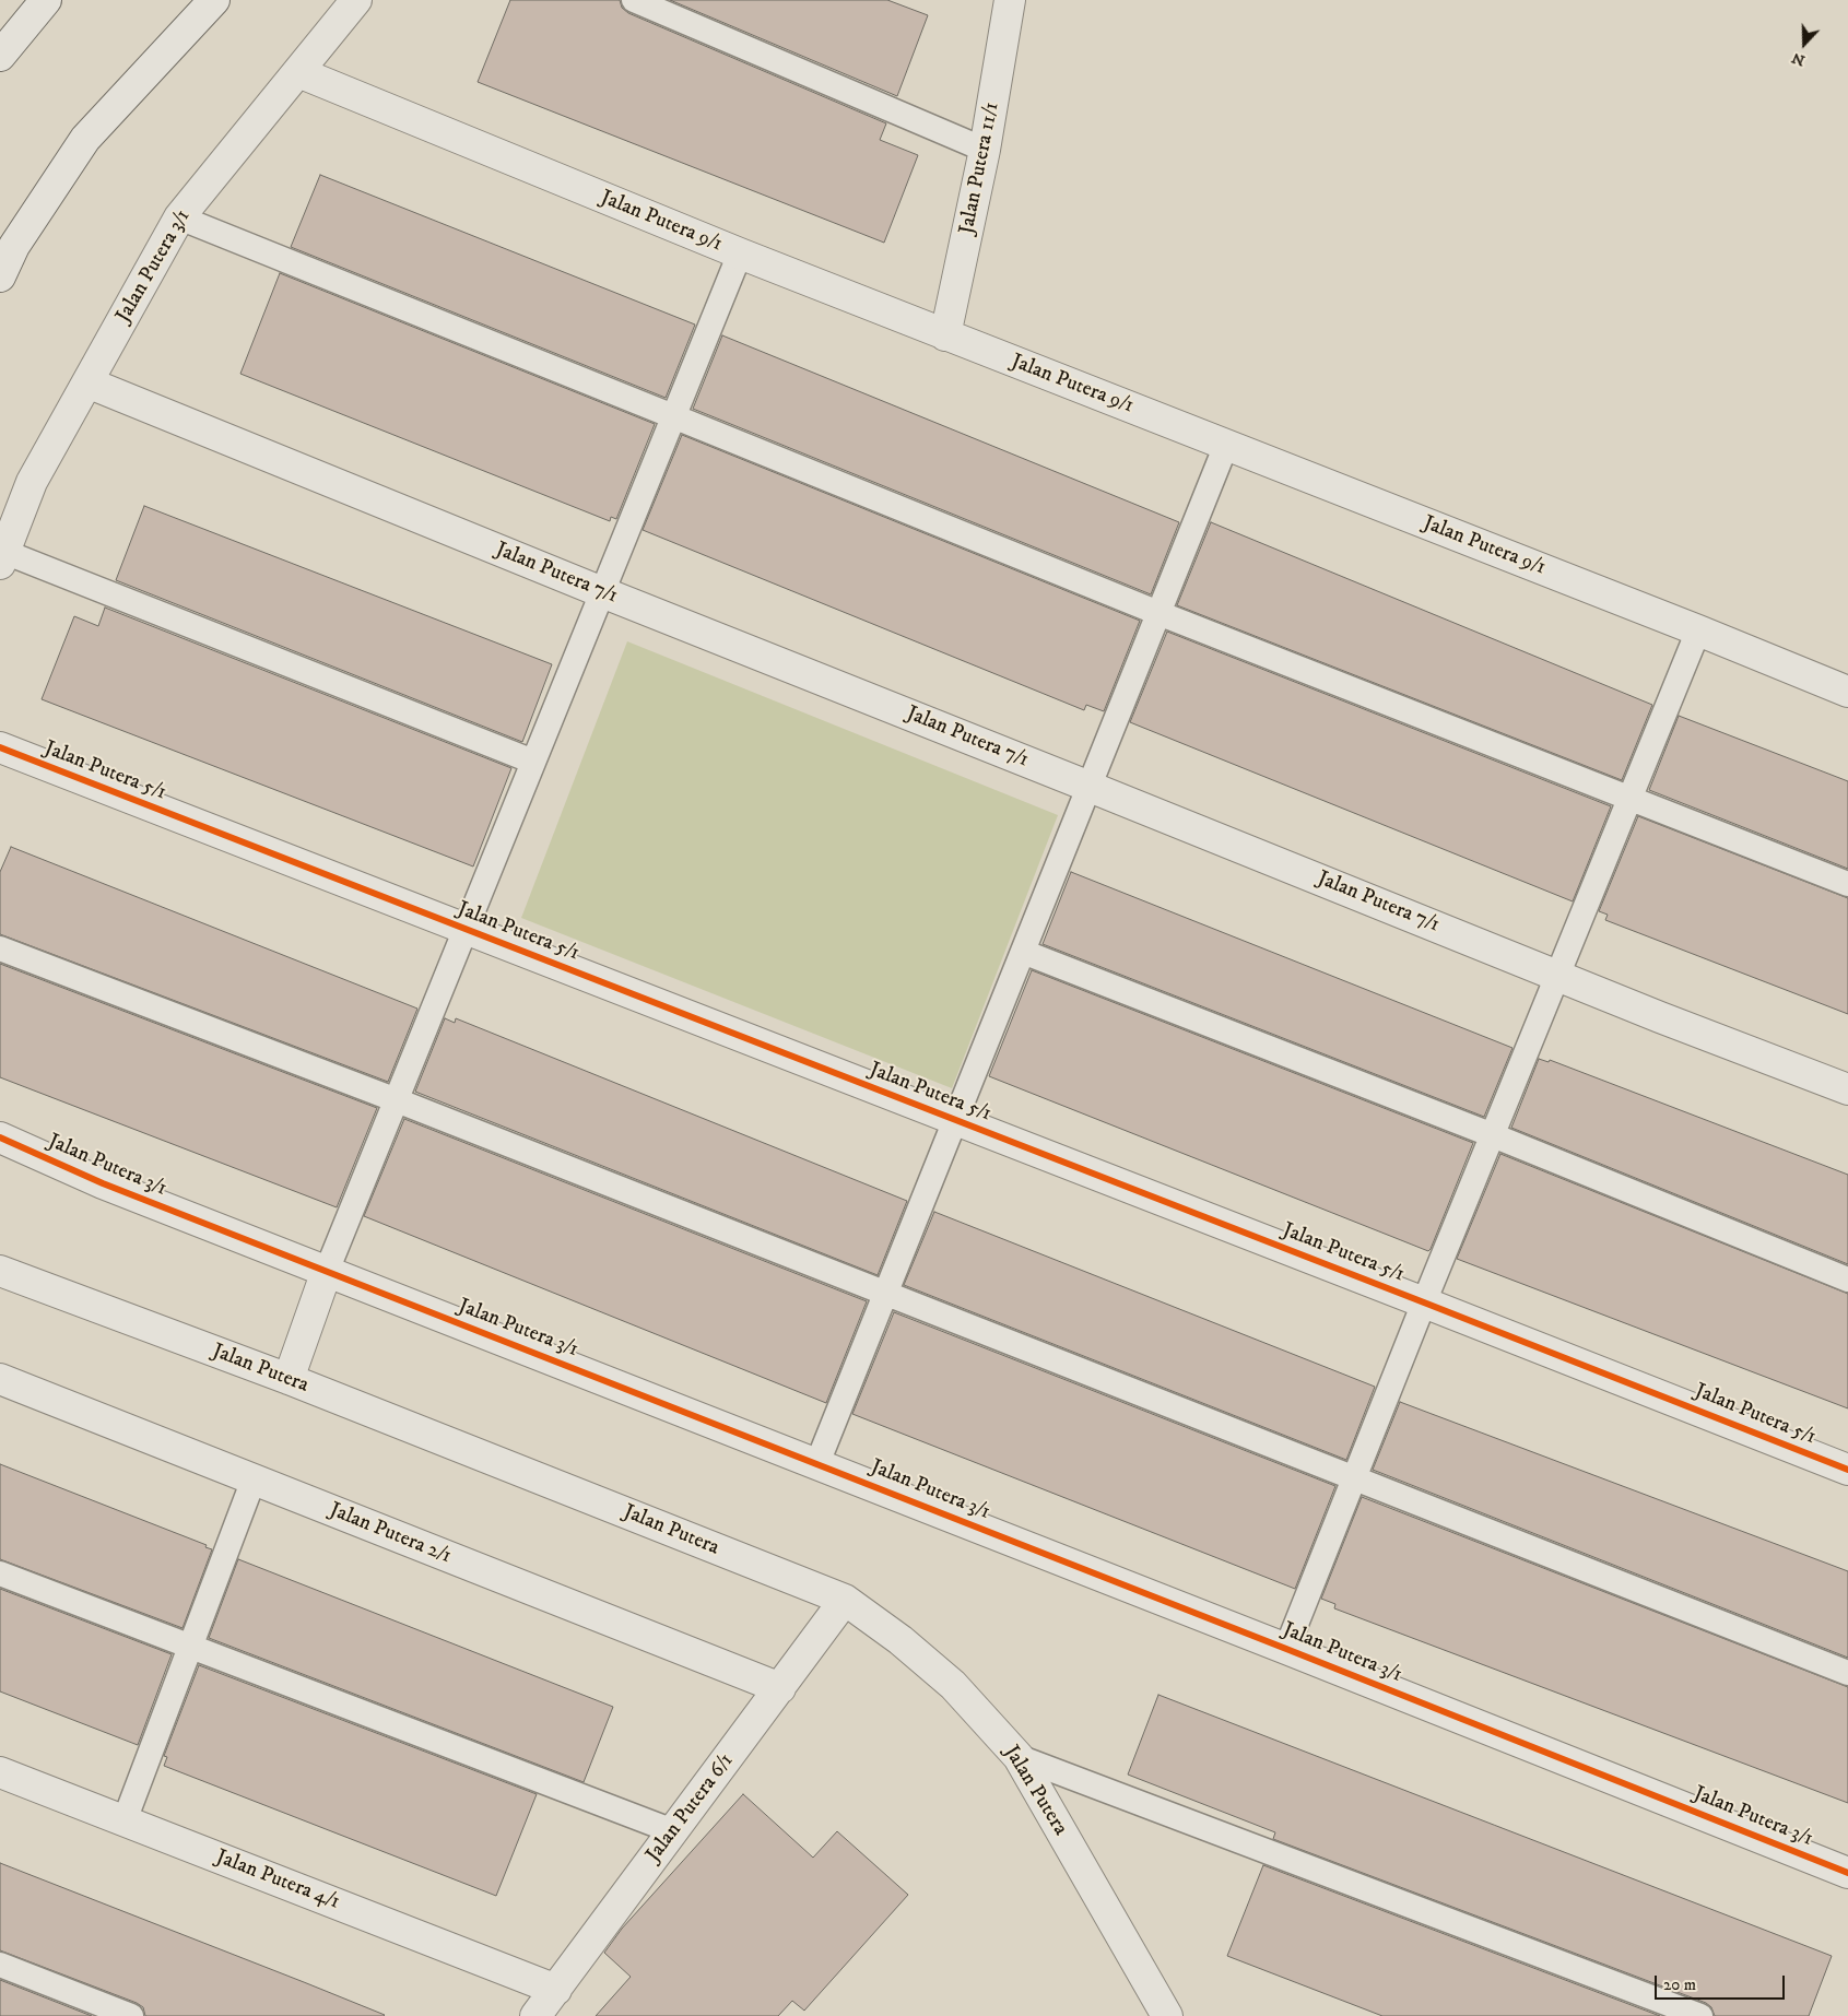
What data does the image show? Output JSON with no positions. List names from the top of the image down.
{
  "streets": {
    "street": [
      "Jalan Putera 11/1",
      "Jalan Putera 9/1",
      "Jalan Putera 3/1",
      "Jalan Putera 7/1",
      "Jalan Putera 5/1",
      "Jalan Putera",
      "Jalan Putera 2/1",
      "Jalan Putera 6/1",
      "Jalan Putera 4/1"
    ]
  },
  "crossings": [
    ["Jalan Putera 11/1", "Jalan Putera 9/1"],
    ["Jalan Putera 9/1", "Jalan Putera 3/1"],
    ["Jalan Putera 3/1", "Jalan Putera 7/1"],
    ["Jalan Putera", "Jalan Putera 6/1"],
    ["Jalan Putera 2/1", "Jalan Putera 6/1"],
    ["Jalan Putera 6/1", "Jalan Putera 4/1"]
  ],
  "scale_bar": "20 m",
  "north": "bottom"
}
